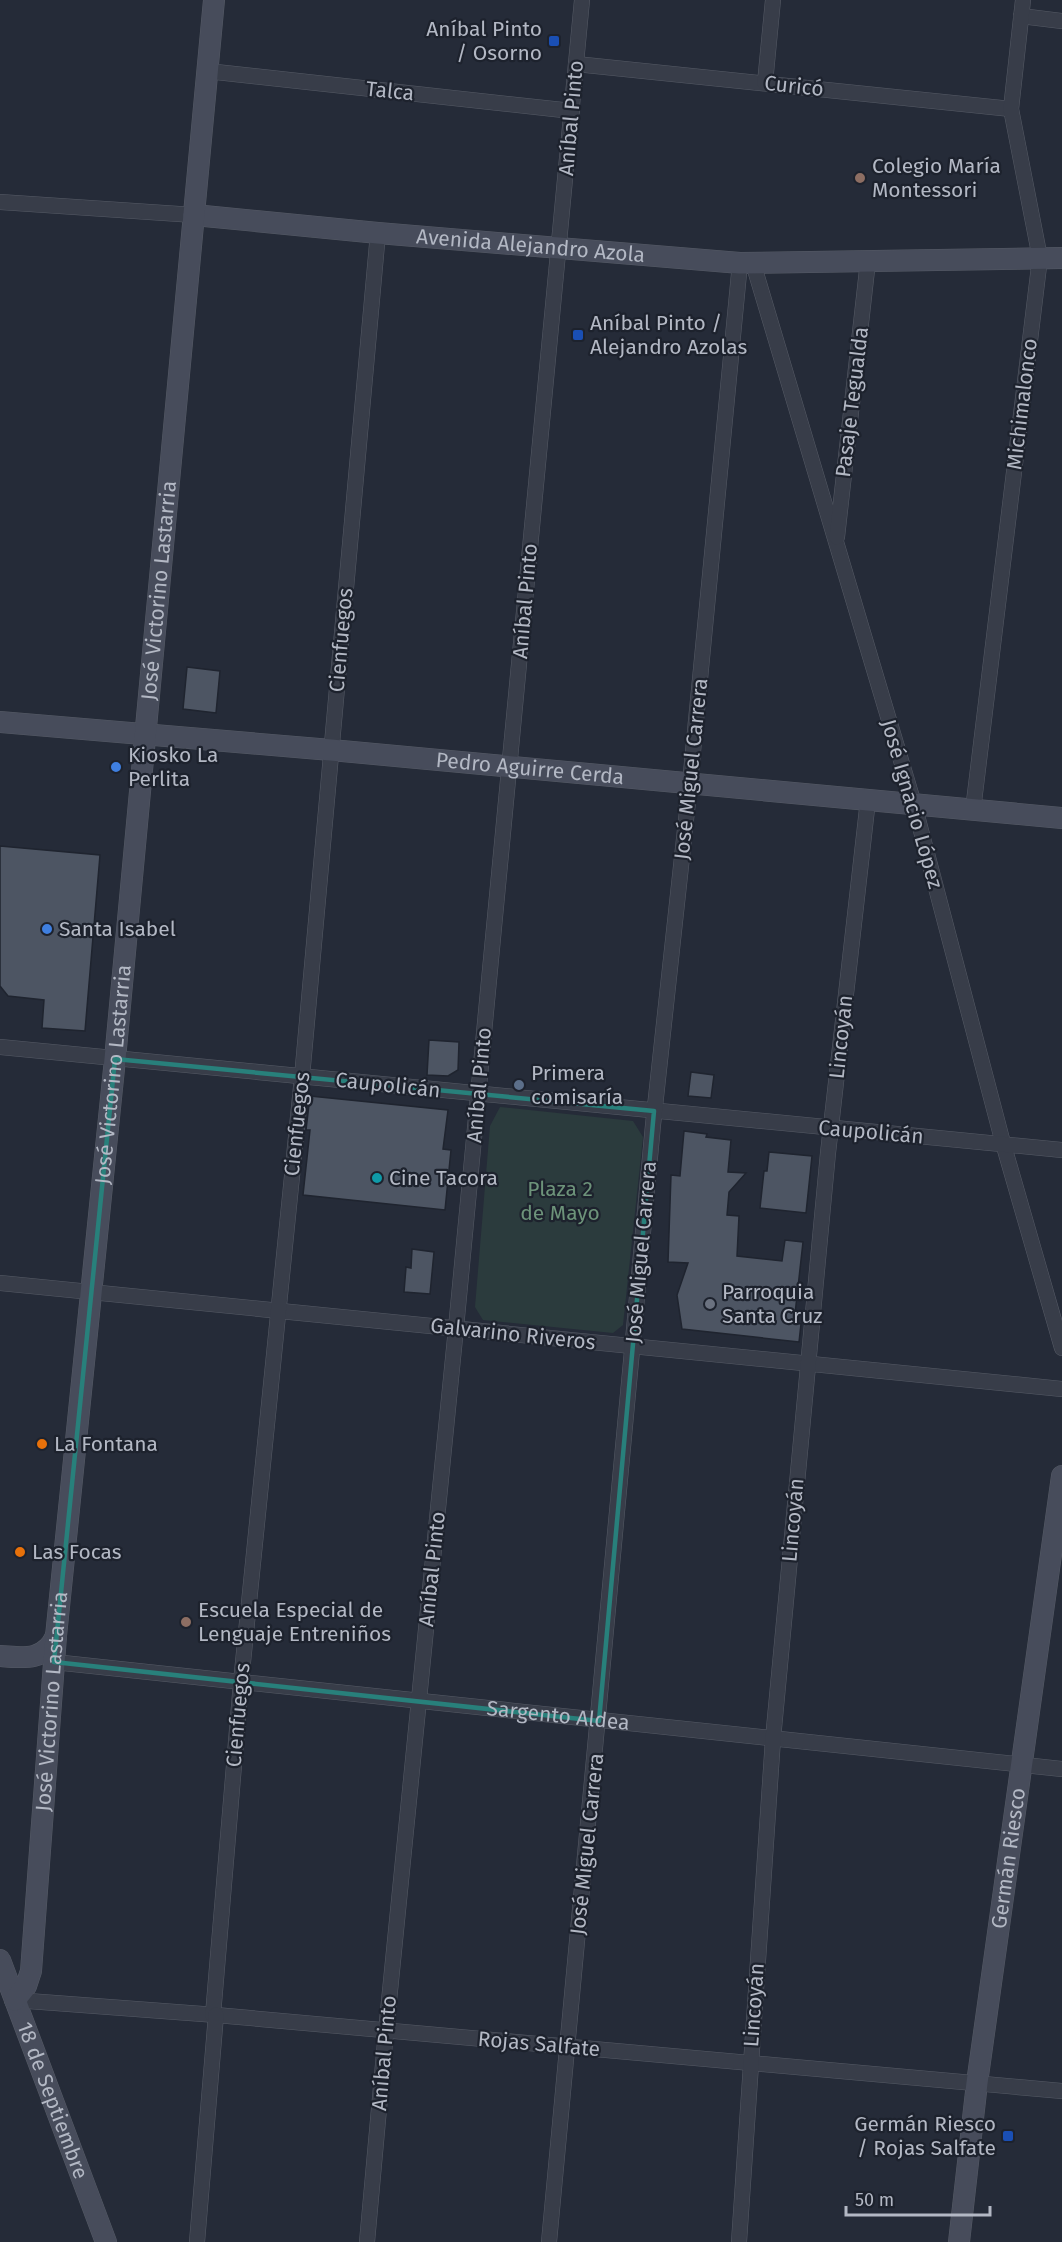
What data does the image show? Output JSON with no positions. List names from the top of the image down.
{
  "streets": {
    "main road": [
      "Avenida Alejandro Azola",
      "José Victorino Lastarria",
      "Pedro Aguirre Cerda",
      "Germán Riesco",
      "18 de Septiembre"
    ],
    "street": [
      "Curicó",
      "Talca",
      "Aníbal Pinto",
      "Pasaje Tegualda",
      "Michimalonco",
      "Cienfuegos",
      "José Miguel Carrera",
      "José Ignacio López",
      "Lincoyán",
      "Caupolicán",
      "Galvarino Riveros",
      "Sargento Aldea",
      "Rojas Salfate"
    ]
  },
  "crossings": [
    ["Curicó", "Aníbal Pinto"],
    ["Curicó", "Michimalonco"],
    ["Talca", "Aníbal Pinto"],
    ["Talca", "José Victorino Lastarria"],
    ["Aníbal Pinto", "Avenida Alejandro Azola"],
    ["Aníbal Pinto", "Pedro Aguirre Cerda"],
    ["Aníbal Pinto", "Caupolicán"],
    ["Aníbal Pinto", "Galvarino Riveros"],
    ["Aníbal Pinto", "Sargento Aldea"],
    ["Aníbal Pinto", "Rojas Salfate"],
    ["Avenida Alejandro Azola", "Pasaje Tegualda"],
    ["Avenida Alejandro Azola", "Michimalonco"],
    ["Avenida Alejandro Azola", "José Victorino Lastarria"],
    ["Avenida Alejandro Azola", "Cienfuegos"],
    ["Avenida Alejandro Azola", "José Miguel Carrera"],
    ["Avenida Alejandro Azola", "José Ignacio López"],
    ["Pasaje Tegualda", "José Ignacio López"],
    ["Michimalonco", "Pedro Aguirre Cerda"],
    ["José Victorino Lastarria", "Pedro Aguirre Cerda"],
    ["José Victorino Lastarria", "Caupolicán"],
    ["José Victorino Lastarria", "Galvarino Riveros"],
    ["José Victorino Lastarria", "Sargento Aldea"],
    ["José Victorino Lastarria", "Rojas Salfate"],
    ["José Victorino Lastarria", "18 de Septiembre"],
    ["Cienfuegos", "Pedro Aguirre Cerda"],
    ["Cienfuegos", "Caupolicán"],
    ["Cienfuegos", "Galvarino Riveros"],
    ["Cienfuegos", "Sargento Aldea"],
    ["Cienfuegos", "Rojas Salfate"],
    ["Pedro Aguirre Cerda", "José Miguel Carrera"],
    ["Pedro Aguirre Cerda", "José Ignacio López"],
    ["Pedro Aguirre Cerda", "Lincoyán"],
    ["José Miguel Carrera", "José Ignacio López"],
    ["José Miguel Carrera", "Caupolicán"],
    ["José Miguel Carrera", "Galvarino Riveros"],
    ["José Miguel Carrera", "Sargento Aldea"],
    ["José Miguel Carrera", "Rojas Salfate"],
    ["José Ignacio López", "Caupolicán"],
    ["Lincoyán", "Caupolicán"],
    ["Lincoyán", "Galvarino Riveros"],
    ["Lincoyán", "Sargento Aldea"],
    ["Lincoyán", "Rojas Salfate"],
    ["Sargento Aldea", "Germán Riesco"],
    ["Germán Riesco", "Rojas Salfate"],
    ["Rojas Salfate", "18 de Septiembre"]
  ],
  "parks": ["Plaza 2 de Mayo"],
  "places": {
    "transit": ["Aníbal Pinto / Osorno", "Aníbal Pinto / Alejandro Azolas", "Germán Riesco / Rojas Salfate"],
    "other": [
      "Colegio María Montessori",
      "Kiosko La Perlita",
      "Santa Isabel",
      "Primera comisaría",
      "Cine Tacora",
      "Parroquia Santa Cruz",
      "La Fontana",
      "Las Focas",
      "Escuela Especial de Lenguaje Entreniños"
    ]
  },
  "scale_bar": "50 m"
}
